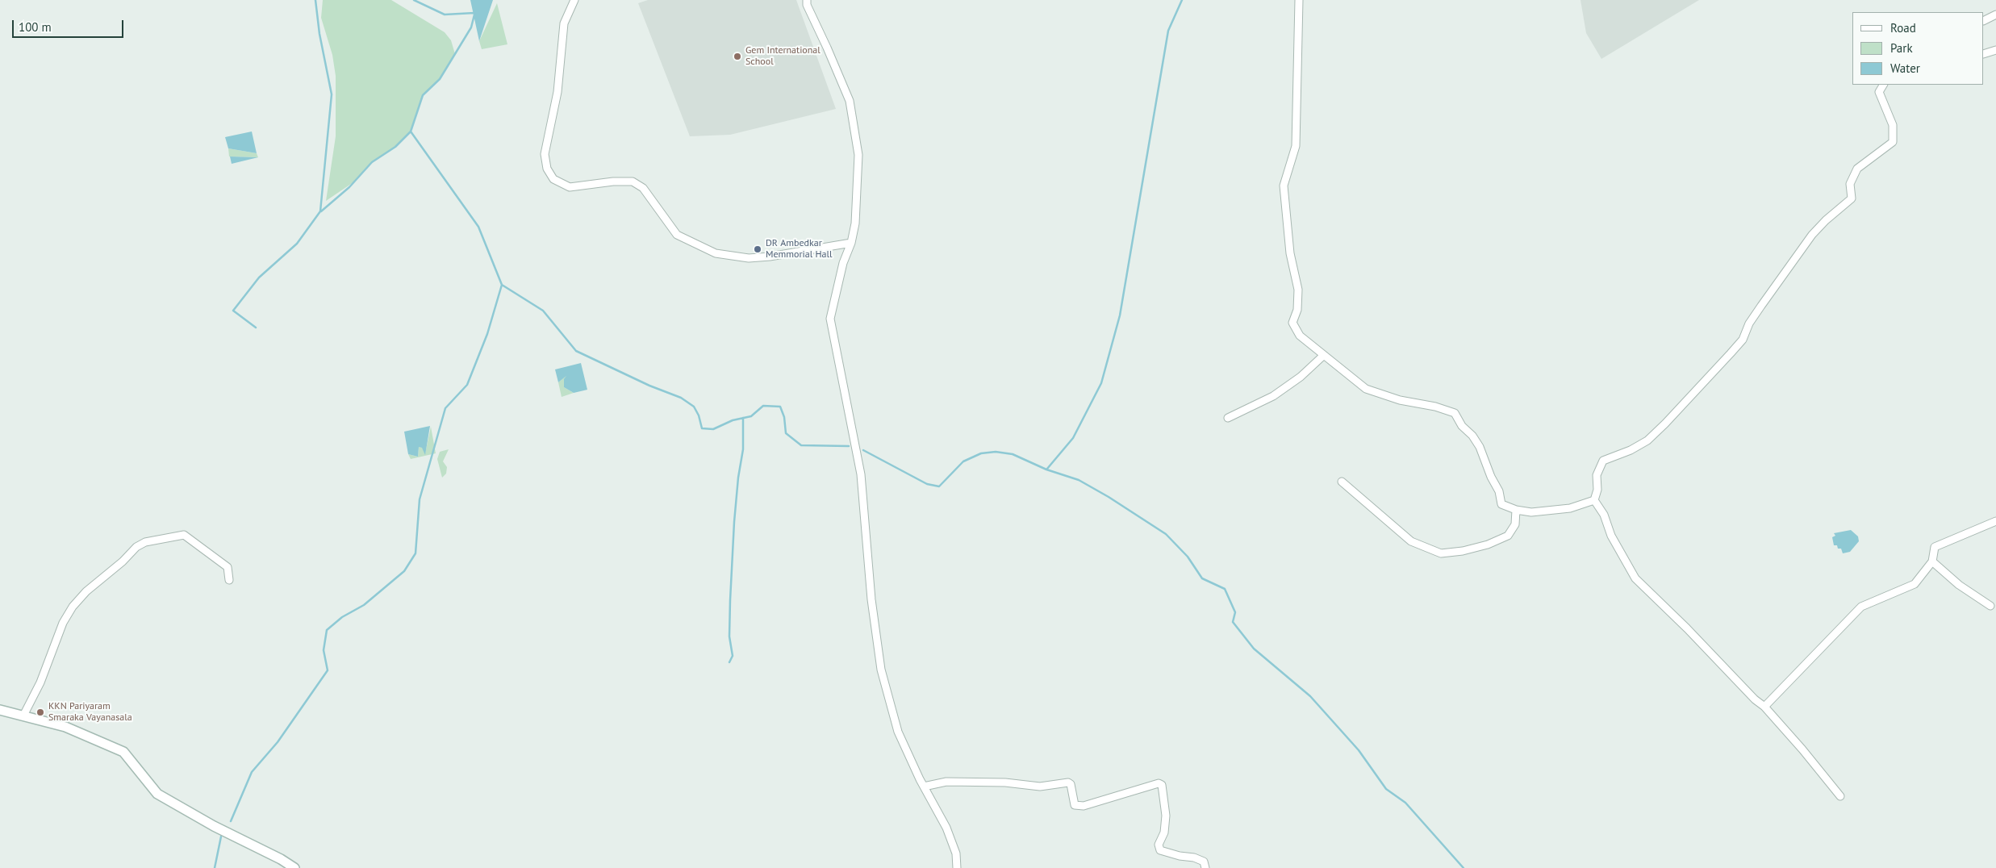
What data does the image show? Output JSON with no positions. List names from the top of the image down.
{
  "places": ["Gem International School", "DR Ambedkar Memmorial Hall", "KKN Pariyaram Smaraka Vayanasala"],
  "legend": ["Road", "Park", "Water"],
  "scale_bar": "100 m"
}
